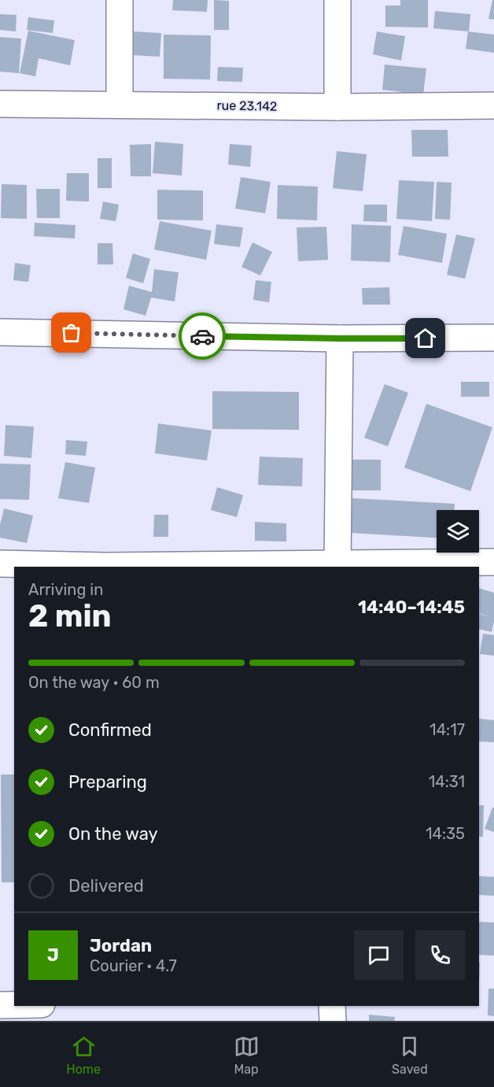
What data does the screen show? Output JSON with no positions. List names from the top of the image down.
{
  "streets": {
    "street": ["rue 23.142"]
  },
  "page": {
    "heading": ["2 min", "Arriving in", "14:40–14:45"],
    "panel": ["Jordan", "Courier · 4.7"],
    "bar": "On the way · 60 m",
    "list": [
      ["Confirmed", "14:17"],
      ["Preparing", "14:31"],
      ["On the way", "14:35"],
      "Delivered"
    ],
    "round": "J",
    "tabs": ["Home", "Map", "Saved"]
  }
}
